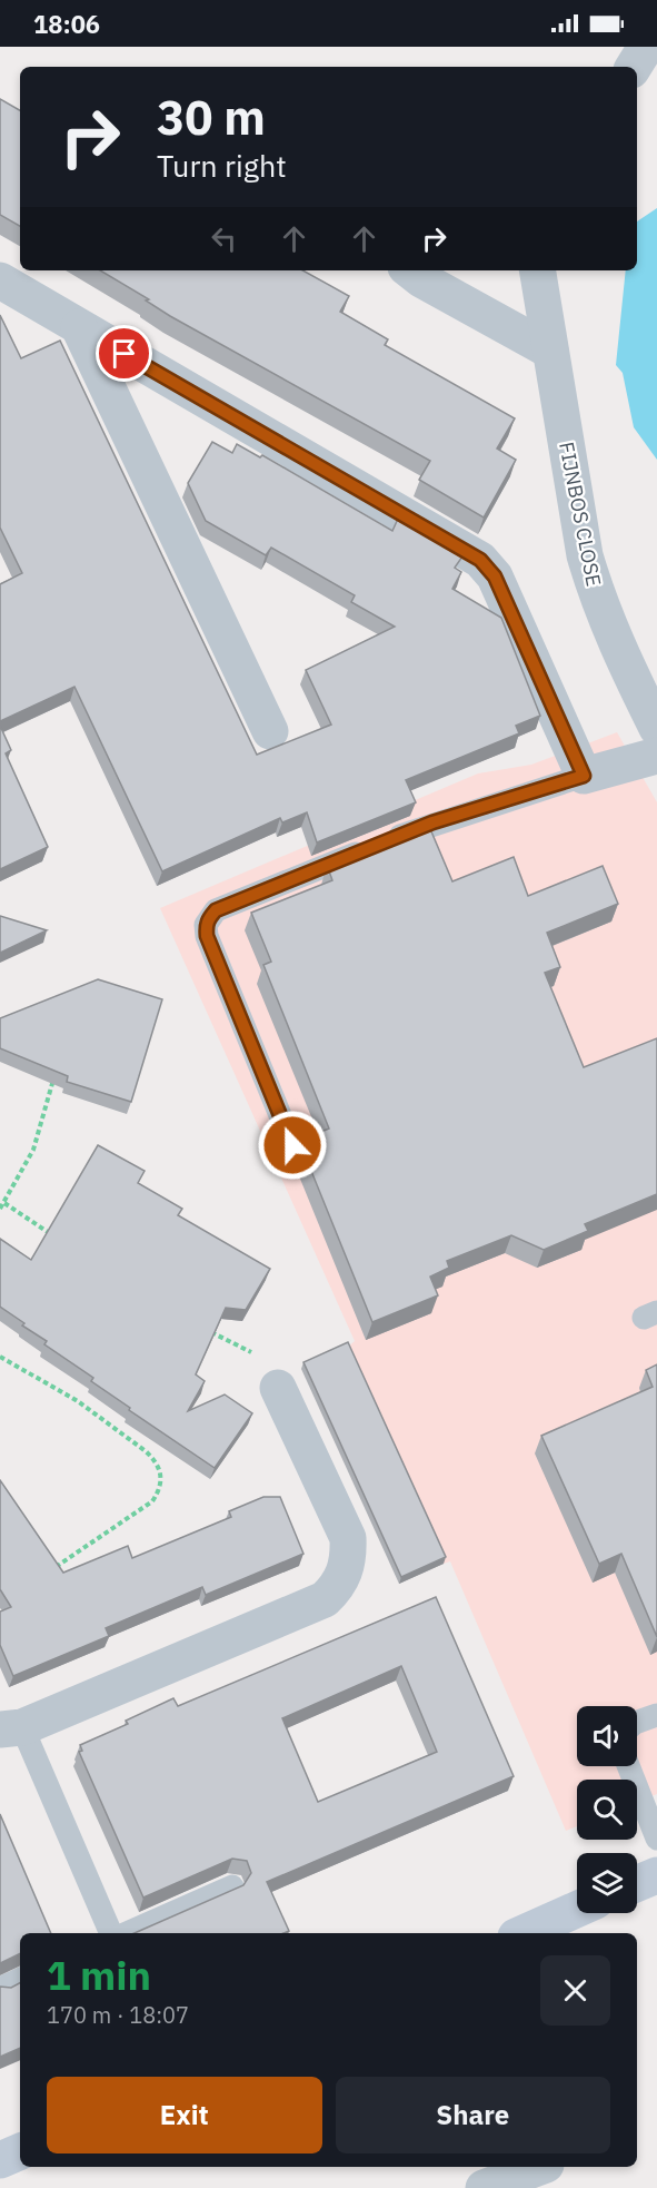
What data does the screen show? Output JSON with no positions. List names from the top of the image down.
{
  "streets": {
    "street": ["FIJNBOS CLOSE"]
  },
  "page": {
    "status": "18:06",
    "turn": ["30 m", "Turn right"],
    "heading": ["1 min", "170 m · 18:07"],
    "buttons": ["Exit", "Share"]
  }
}
